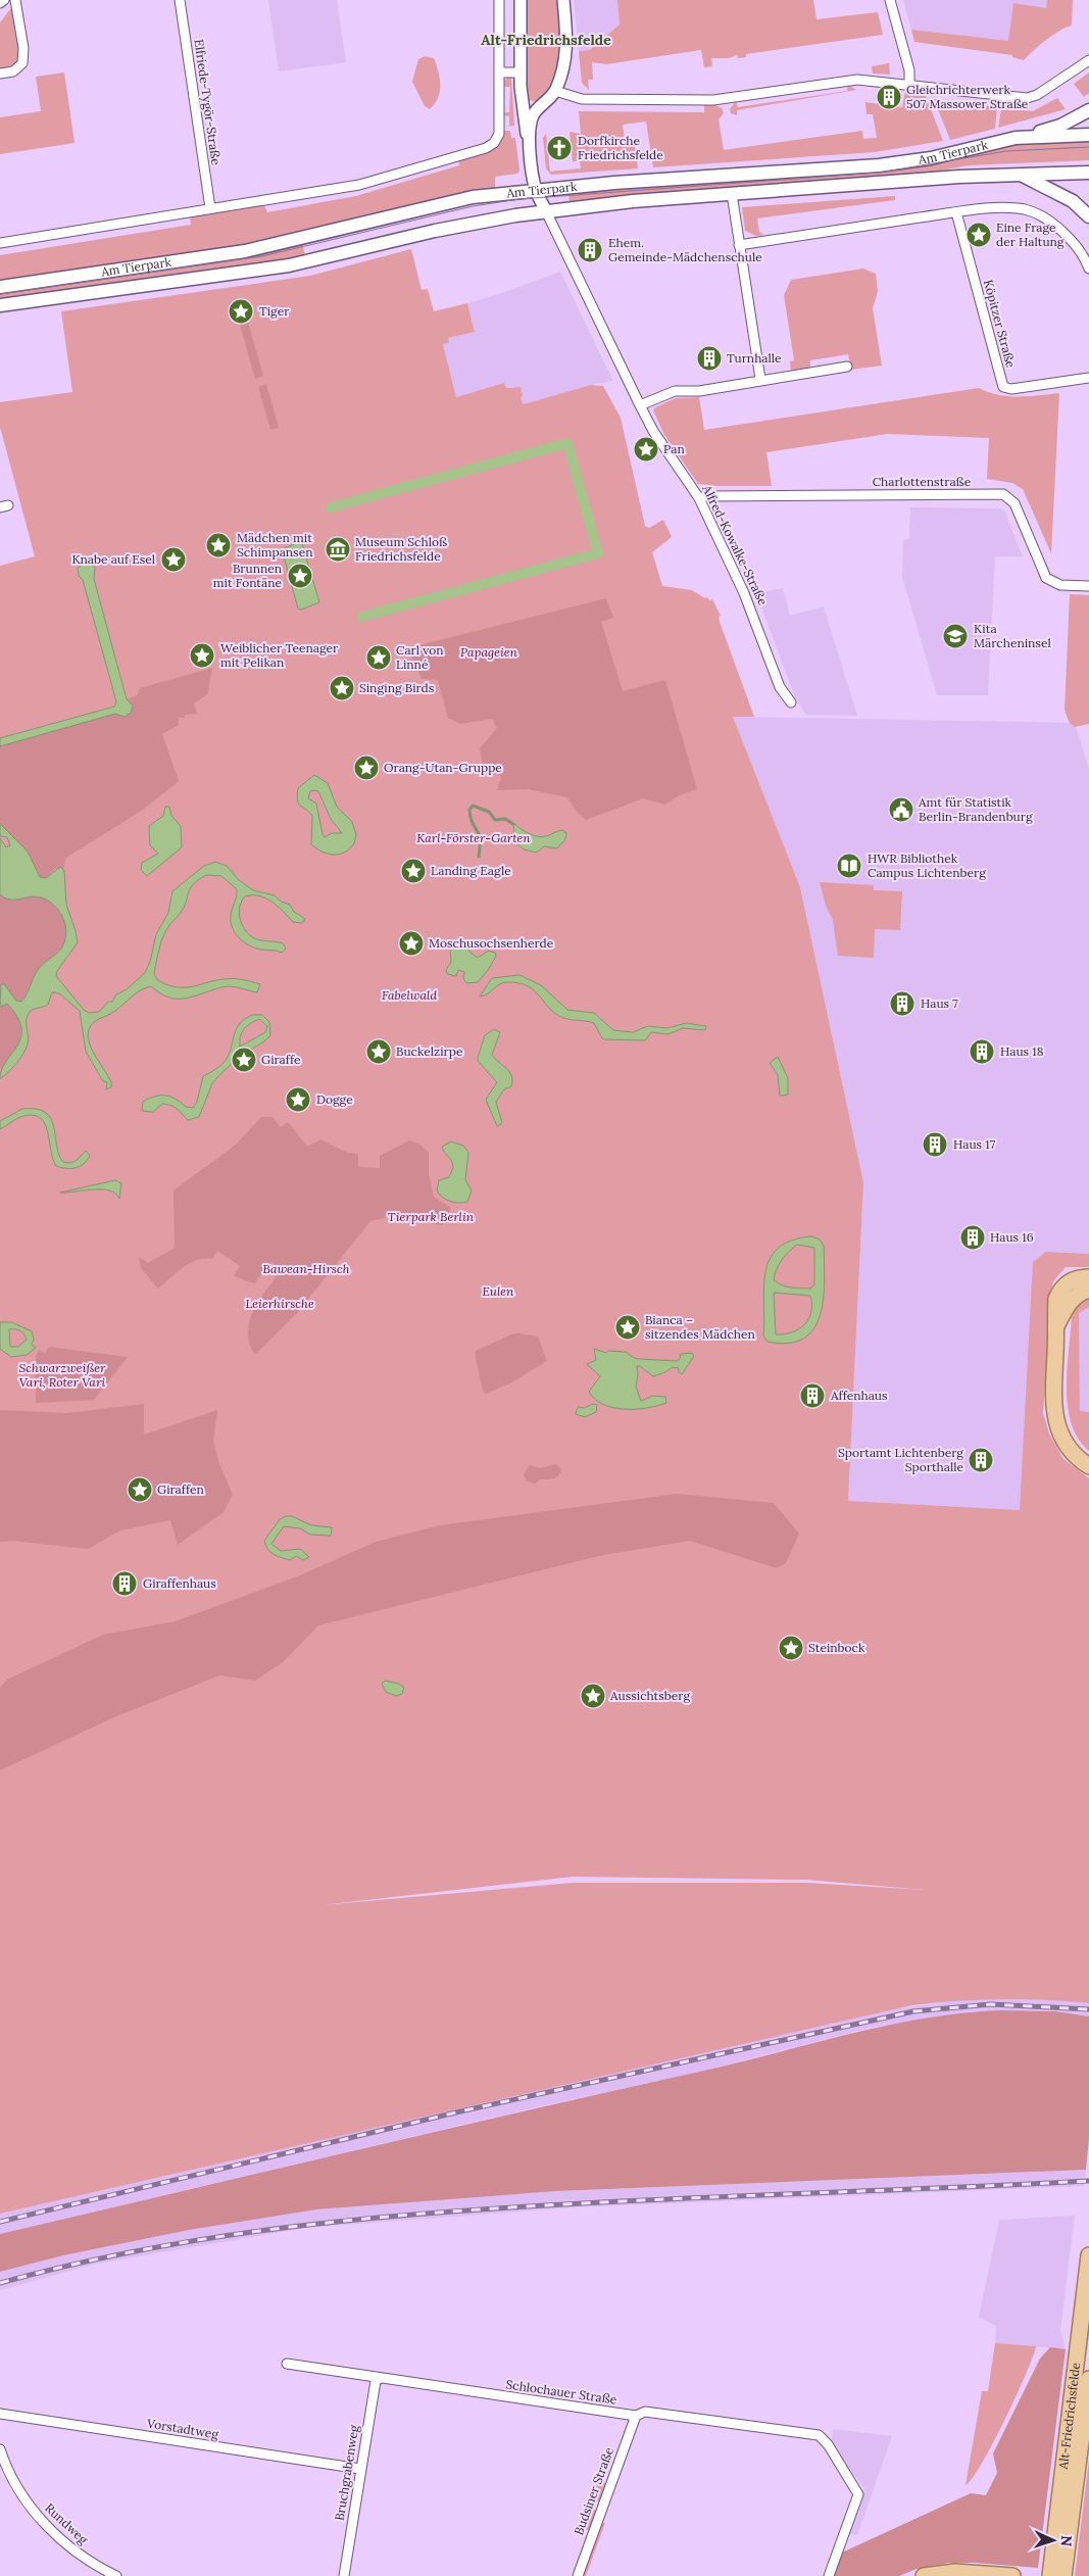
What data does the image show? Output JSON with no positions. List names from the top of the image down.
{
  "streets": {
    "main road": ["Am Tierpark", "Alt-Friedrichsfelde"],
    "street": [
      "Elfriede-Tygör-Straße",
      "Köpitzer Straße",
      "Charlottenstraße",
      "Alfred-Kowalke-Straße",
      "Schlochauer Straße",
      "Vorstadtweg",
      "Bruchgrabenweg",
      "Budsiner Straße",
      "Rundweg"
    ]
  },
  "crossings": [
    ["Am Tierpark", "Alfred-Kowalke-Straße"],
    ["Charlottenstraße", "Alfred-Kowalke-Straße"],
    ["Schlochauer Straße", "Bruchgrabenweg"],
    ["Schlochauer Straße", "Budsiner Straße"],
    ["Vorstadtweg", "Bruchgrabenweg"]
  ],
  "districts": ["Alt-Friedrichsfelde"],
  "parks": [
    "Papageien",
    "Karl-Förster-Garten",
    "Fabelwald",
    "Tierpark Berlin",
    "Bawean-Hirsch",
    "Eulen",
    "Leierhirsche",
    "Schwarzweißer Vari, Roter Vari"
  ],
  "places": {
    "building": [
      "Gleichrichterwerk 507 Massower Straße",
      "Ehem. Gemeinde-Mädchenschule",
      "Turnhalle",
      "Haus 7",
      "Haus 18",
      "Haus 17",
      "Haus 16",
      "Affenhaus",
      "Sportamt Lichtenberg Sporthalle",
      "Giraffenhaus"
    ],
    "church": ["Dorfkirche Friedrichsfelde"],
    "place": [
      "Eine Frage der Haltung",
      "Tiger",
      "Pan",
      "Mädchen mit Schimpansen",
      "Knabe auf Esel",
      "Brunnen mit Fontäne",
      "Weiblicher Teenager mit Pelikan",
      "Carl von Linné",
      "Singing Birds",
      "Orang-Utan-Gruppe",
      "Landing Eagle",
      "Moschusochsenherde",
      "Buckelzirpe",
      "Giraffe",
      "Dogge",
      "Bianca – sitzendes Mädchen",
      "Giraffen",
      "Steinbock",
      "Aussichtsberg"
    ],
    "museum": ["Museum Schloß Friedrichsfelde"],
    "school or university": ["Kita Märcheninsel"],
    "public building": ["Amt für Statistik Berlin-Brandenburg"],
    "library": ["HWR Bibliothek Campus Lichtenberg"]
  },
  "north": "right"
}
